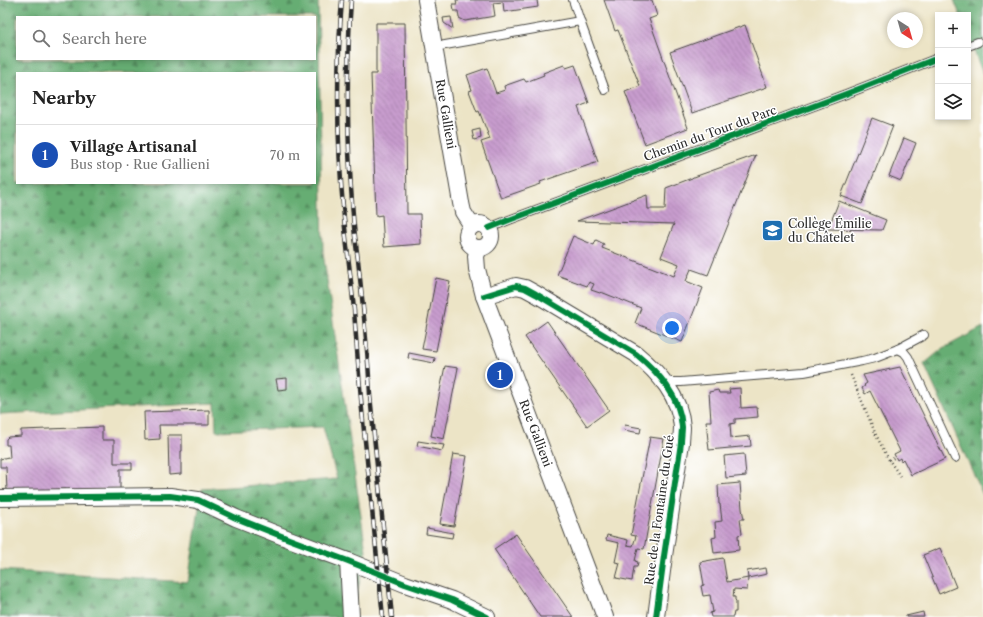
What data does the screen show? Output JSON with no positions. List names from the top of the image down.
{
  "streets": {
    "street": ["Rue Gallieni", "Rue de la Fontaine du Gué"],
    "lane": ["Chemin du Tour du Parc"]
  },
  "crossings": [
    ["Rue Gallieni", "Chemin du Tour du Parc"],
    ["Rue Gallieni", "Rue de la Fontaine du Gué"]
  ],
  "places": {
    "school or university": ["Collège Émilie du Châtelet"]
  },
  "north": "bottom right",
  "page": {
    "map_buttons": ["+", "−"],
    "search": "Search here",
    "heading": "Nearby",
    "list": [
      {
        "mark": "1",
        "name": "Village Artisanal",
        "note": "Bus stop · Rue Gallieni",
        "value": "70 m"
      }
    ],
    "pins": "1"
  }
}
